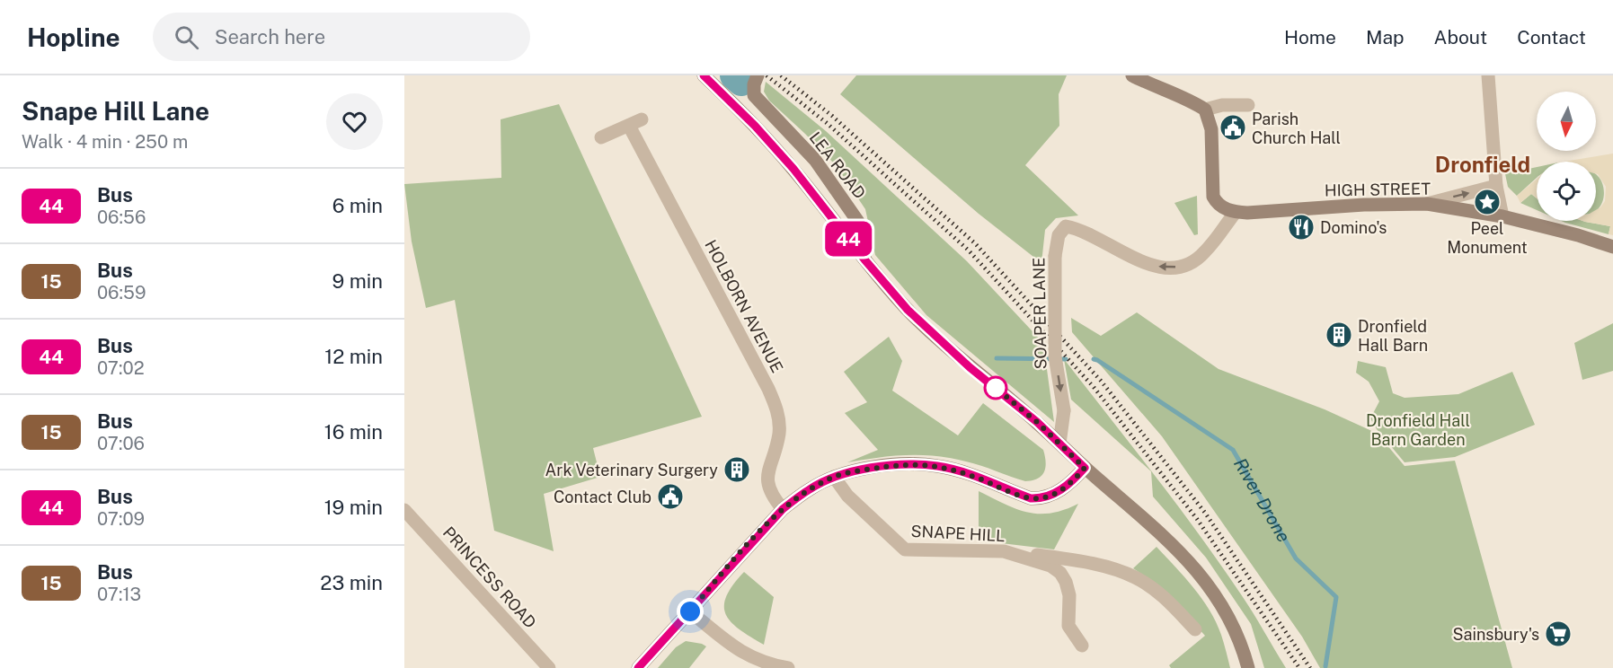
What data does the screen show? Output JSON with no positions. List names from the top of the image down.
{
  "streets": {
    "street": [
      "LEA ROAD",
      "HIGH STREET",
      "HOLBORN AVENUE",
      "SOAPER LANE",
      "SNAPE HILL",
      "PRINCESS ROAD"
    ]
  },
  "crossings": [
    ["HIGH STREET", "SOAPER LANE"]
  ],
  "districts": ["Dronfield"],
  "water": ["River Drone"],
  "parks": ["Dronfield Hall Barn Garden"],
  "places": {
    "public building": ["Parish Church Hall", "Contact Club"],
    "place": ["Peel Monument"],
    "restaurant": ["Domino's"],
    "building": ["Dronfield Hall Barn", "Ark Veterinary Surgery"],
    "supermarket": ["Sainsbury's"]
  },
  "lines": ["bus line 44"],
  "north": "bottom",
  "page": {
    "header": "Hopline",
    "search": "Search here",
    "nav": [
      "Home",
      "Map",
      "About",
      "Contact"
    ],
    "heading": ["Snape Hill Lane", "Walk · 4 min · 250 m"],
    "on_map": "44",
    "list": [
      {
        "mark": "44",
        "name": "Bus",
        "note": "06:56",
        "value": "6 min"
      },
      {
        "mark": "15",
        "name": "Bus",
        "note": "06:59",
        "value": "9 min"
      },
      {
        "mark": "44",
        "name": "Bus",
        "note": "07:02",
        "value": "12 min"
      },
      {
        "mark": "15",
        "name": "Bus",
        "note": "07:06",
        "value": "16 min"
      },
      {
        "mark": "44",
        "name": "Bus",
        "note": "07:09",
        "value": "19 min"
      },
      {
        "mark": "15",
        "name": "Bus",
        "note": "07:13",
        "value": "23 min"
      }
    ]
  }
}
